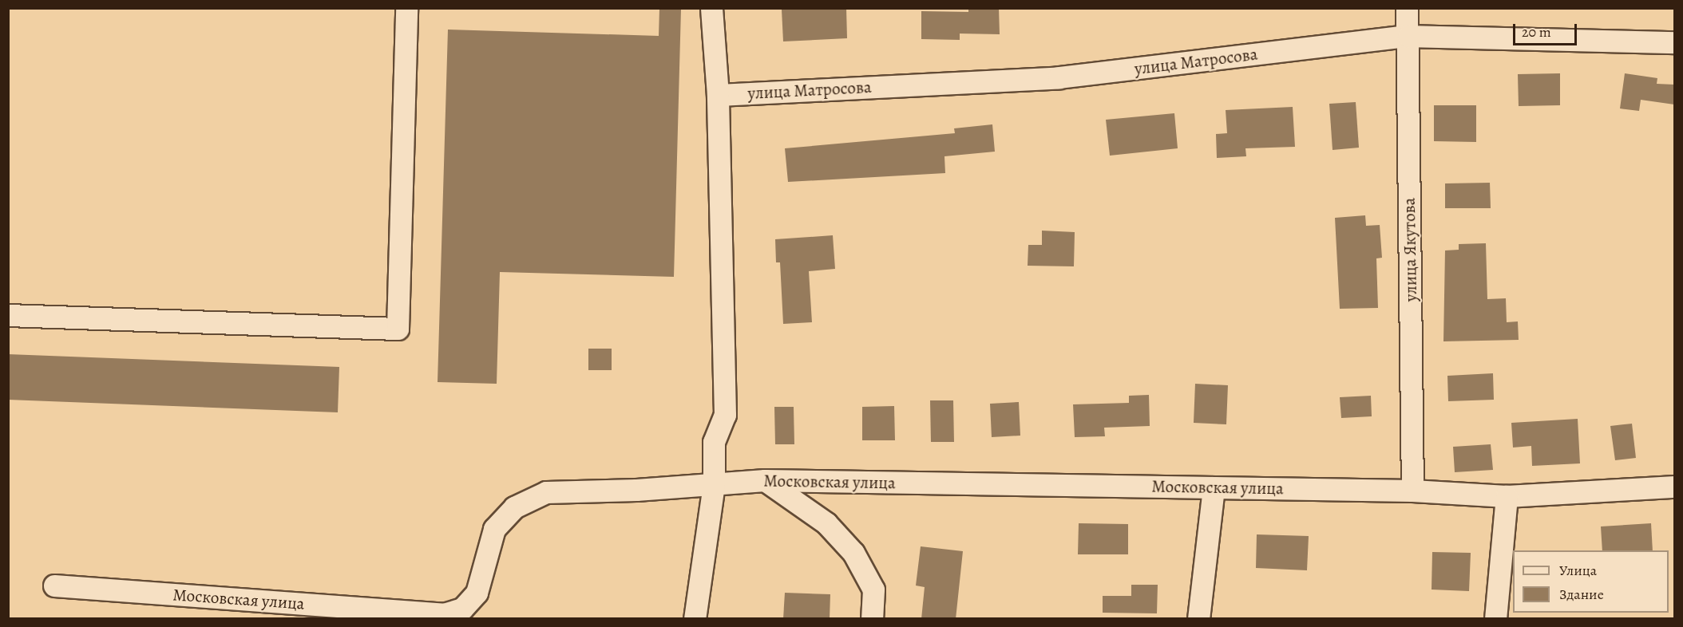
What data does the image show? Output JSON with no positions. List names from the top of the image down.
{
  "streets": {
    "street": ["улица Матросова", "улица Якутова", "Московская улица"]
  },
  "crossings": [
    ["улица Матросова", "улица Якутова"],
    ["улица Якутова", "Московская улица"]
  ],
  "legend": ["Улица", "Здание"],
  "scale_bar": "20 m"
}
